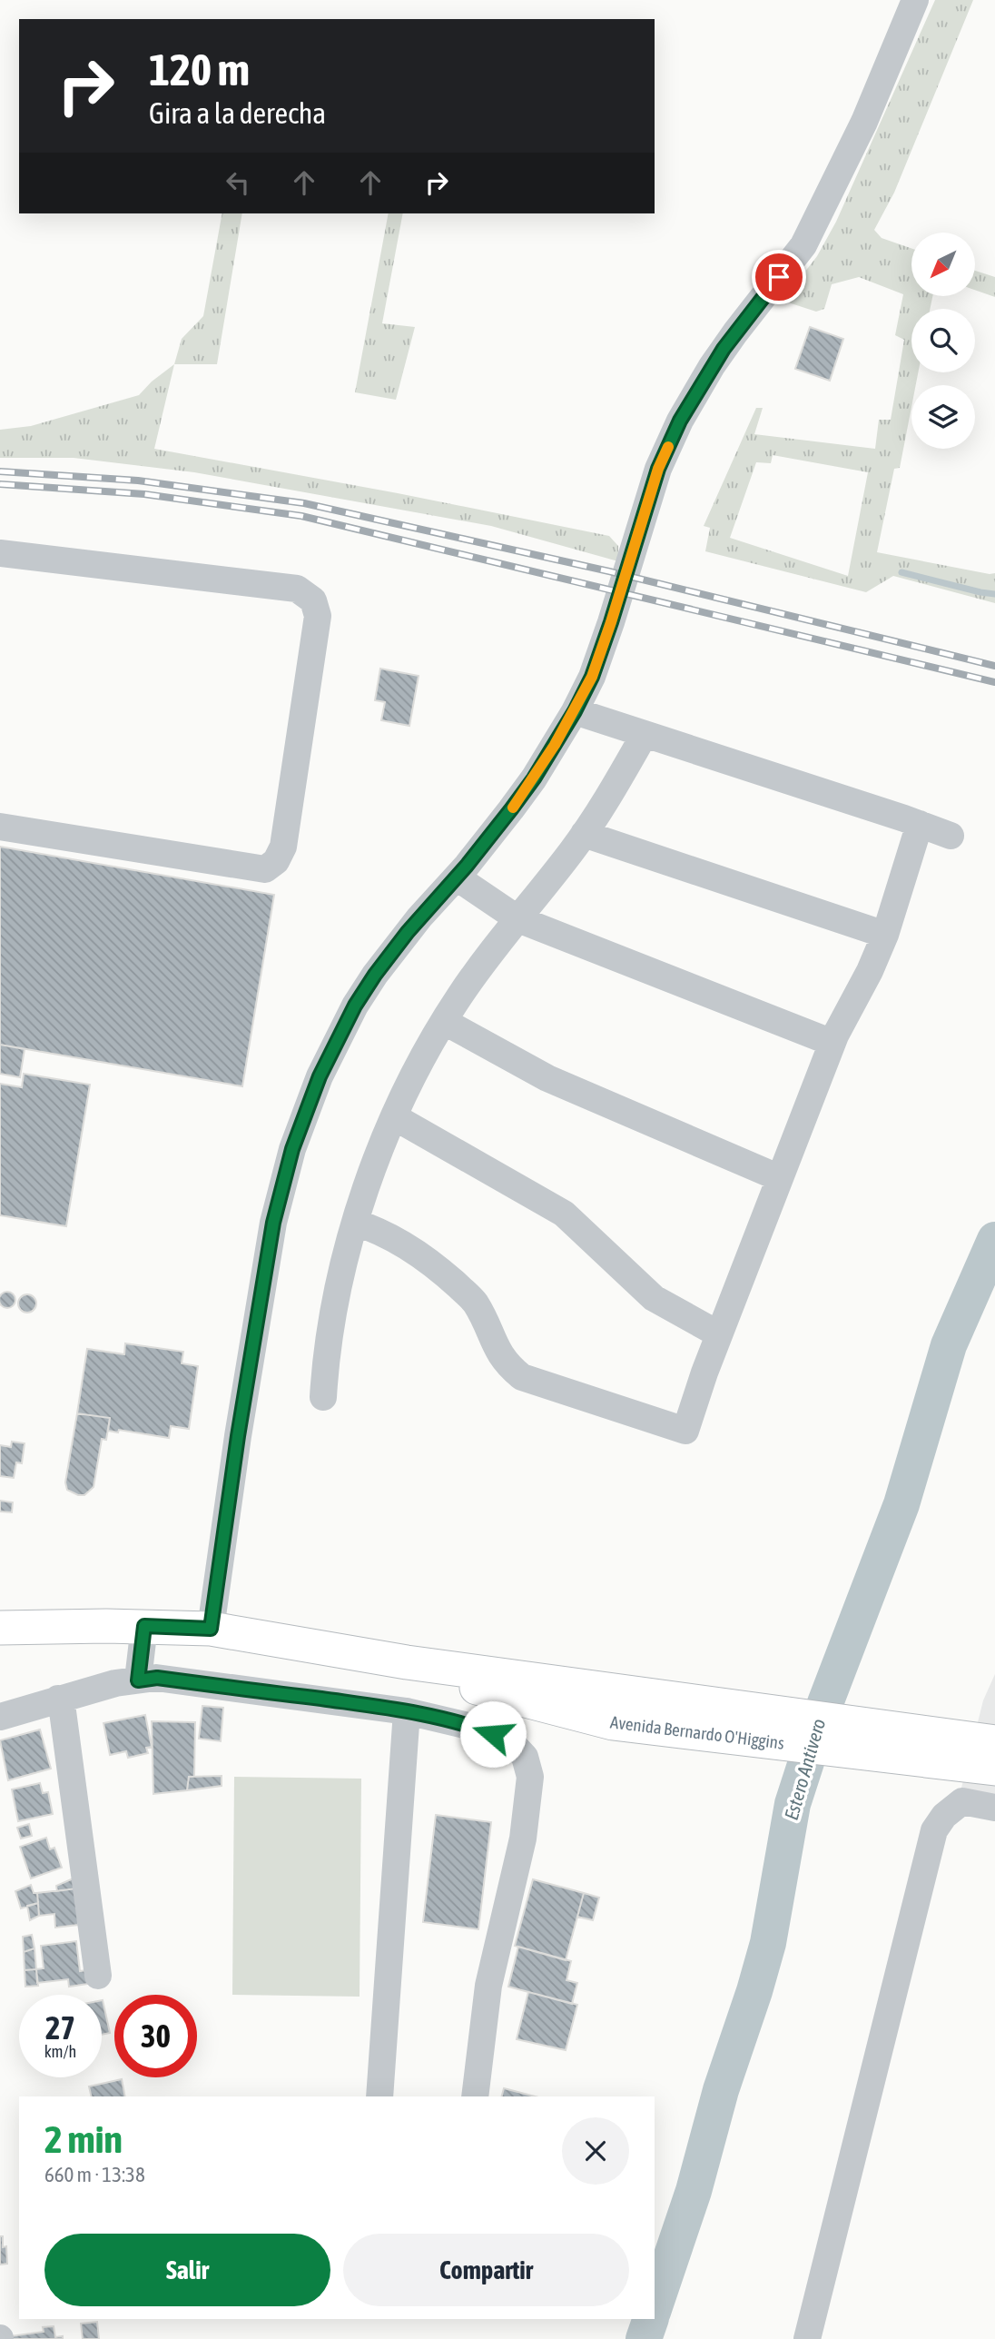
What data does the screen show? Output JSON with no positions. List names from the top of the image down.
{
  "streets": {
    "main road": ["Avenida Bernardo O'Higgins"]
  },
  "water": ["Estero Antivero"],
  "north": "bottom left",
  "page": {
    "turn": ["120 m", "Gira a la derecha"],
    "speed": "27 km/h",
    "limit": "30",
    "heading": ["2 min", "660 m · 13:38"],
    "buttons": ["Salir", "Compartir"]
  }
}
